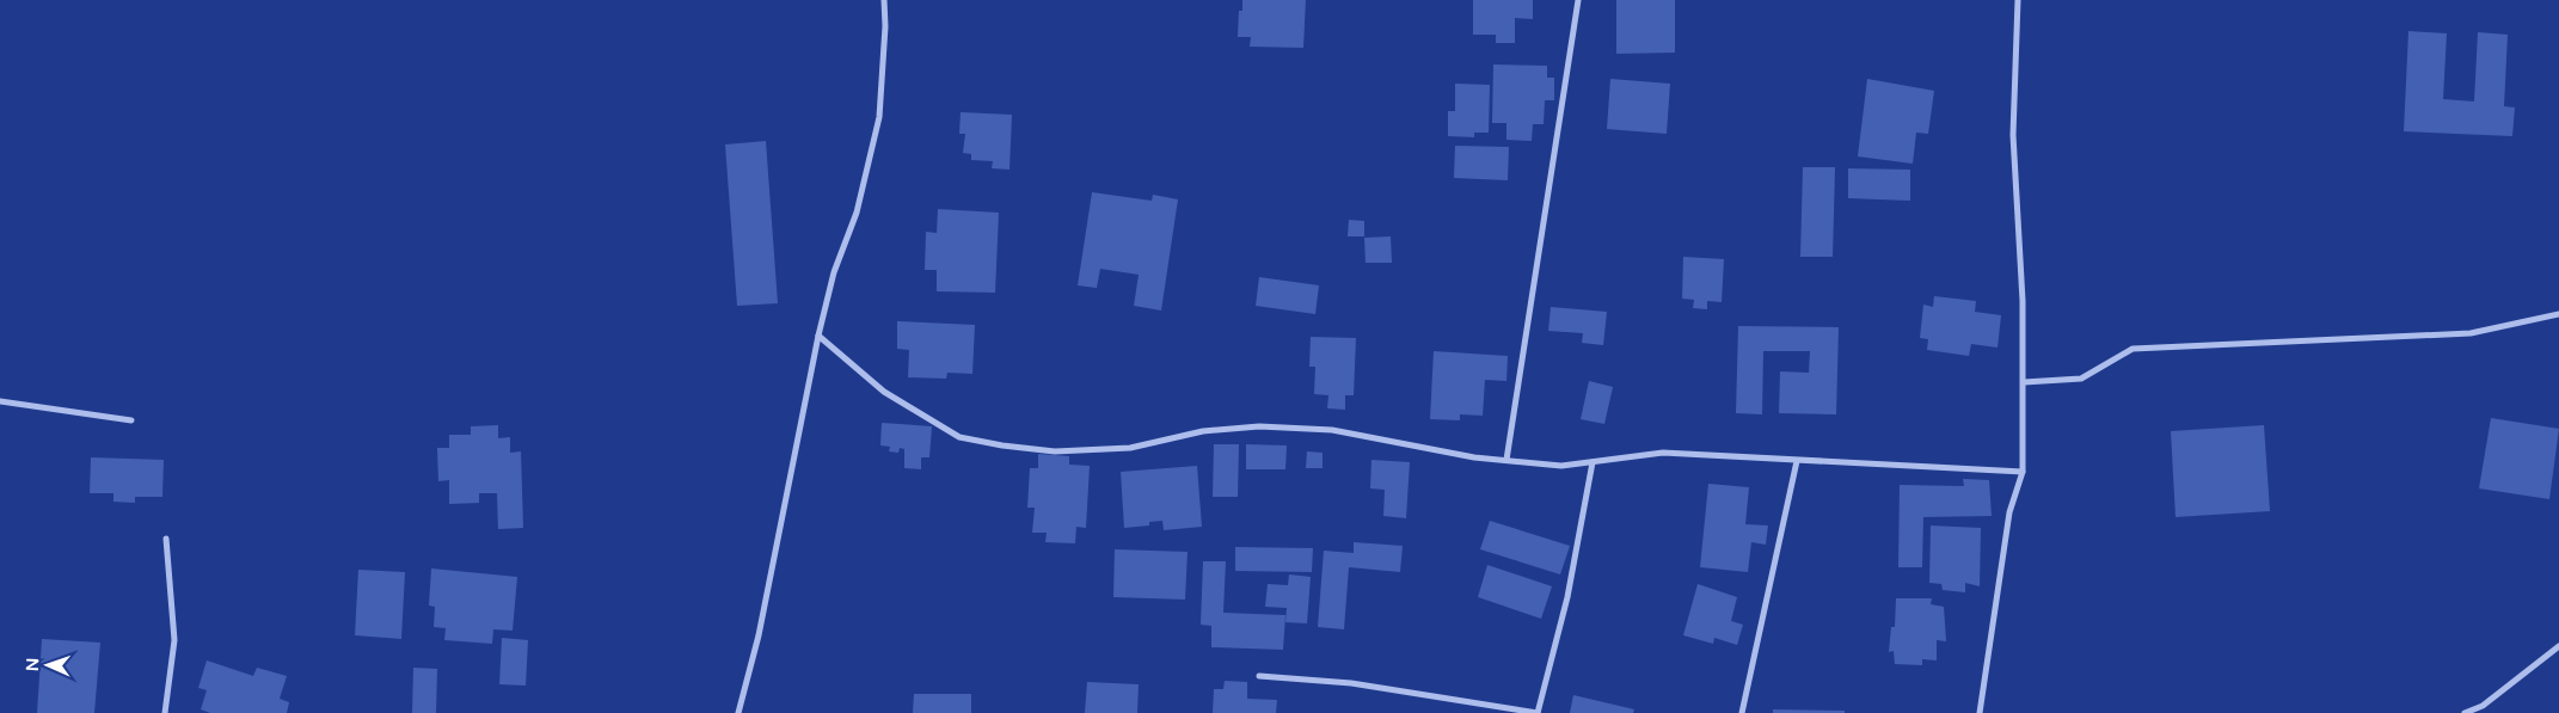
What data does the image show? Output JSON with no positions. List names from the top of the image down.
{
  "north": "left"
}
